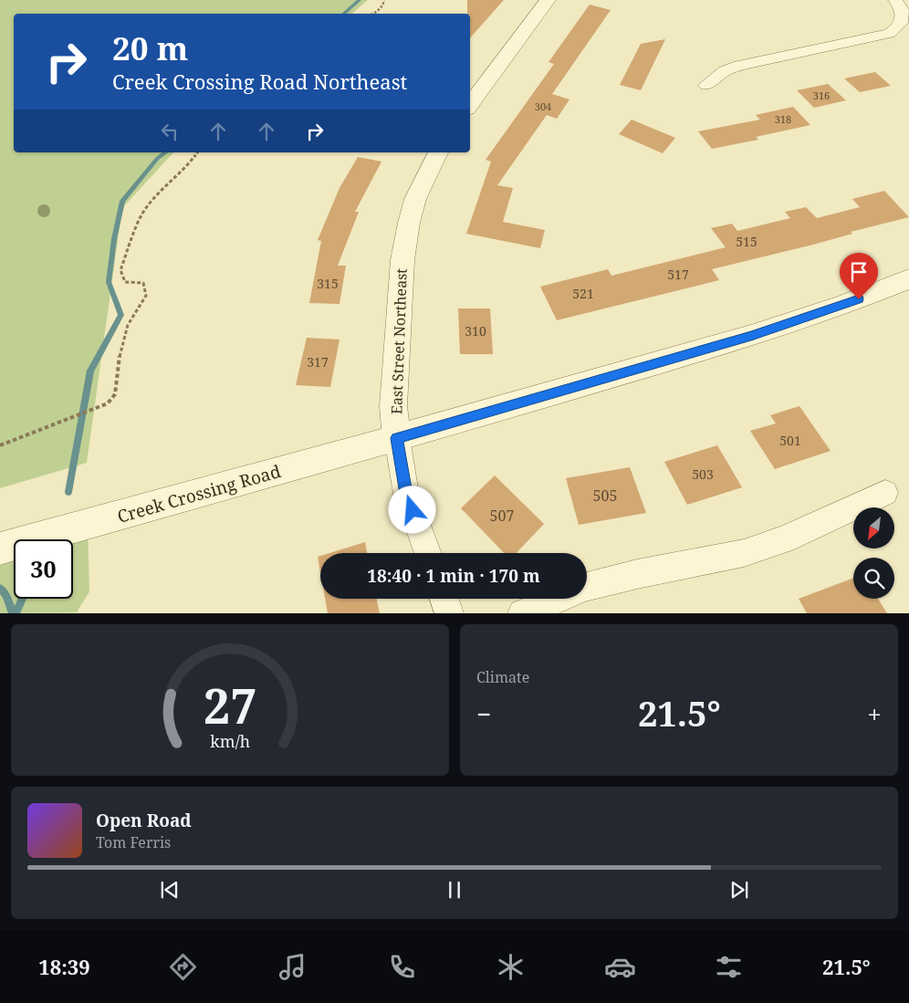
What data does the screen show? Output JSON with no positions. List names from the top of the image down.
{
  "streets": {
    "street": ["East Street Northeast", "Creek Crossing Road"]
  },
  "crossings": [
    ["East Street Northeast", "Creek Crossing Road"]
  ],
  "house_numbers": [
    "316",
    "304",
    "318",
    "515",
    "517",
    "315",
    "521",
    "310",
    "317",
    "501",
    "503",
    "505",
    "507"
  ],
  "north": "bottom left",
  "page": {
    "turn": ["20 m", "Creek Crossing Road Northeast"],
    "limit": "30",
    "trip": "18:40 · 1 min · 170 m",
    "tile": "Climate",
    "heat": ["−", "21.5°", "+"],
    "song": ["Open Road", "Tom Ferris"],
    "tabs": ["18:39", "21.5°"],
    "gauge": ["27", "km/h"]
  }
}
